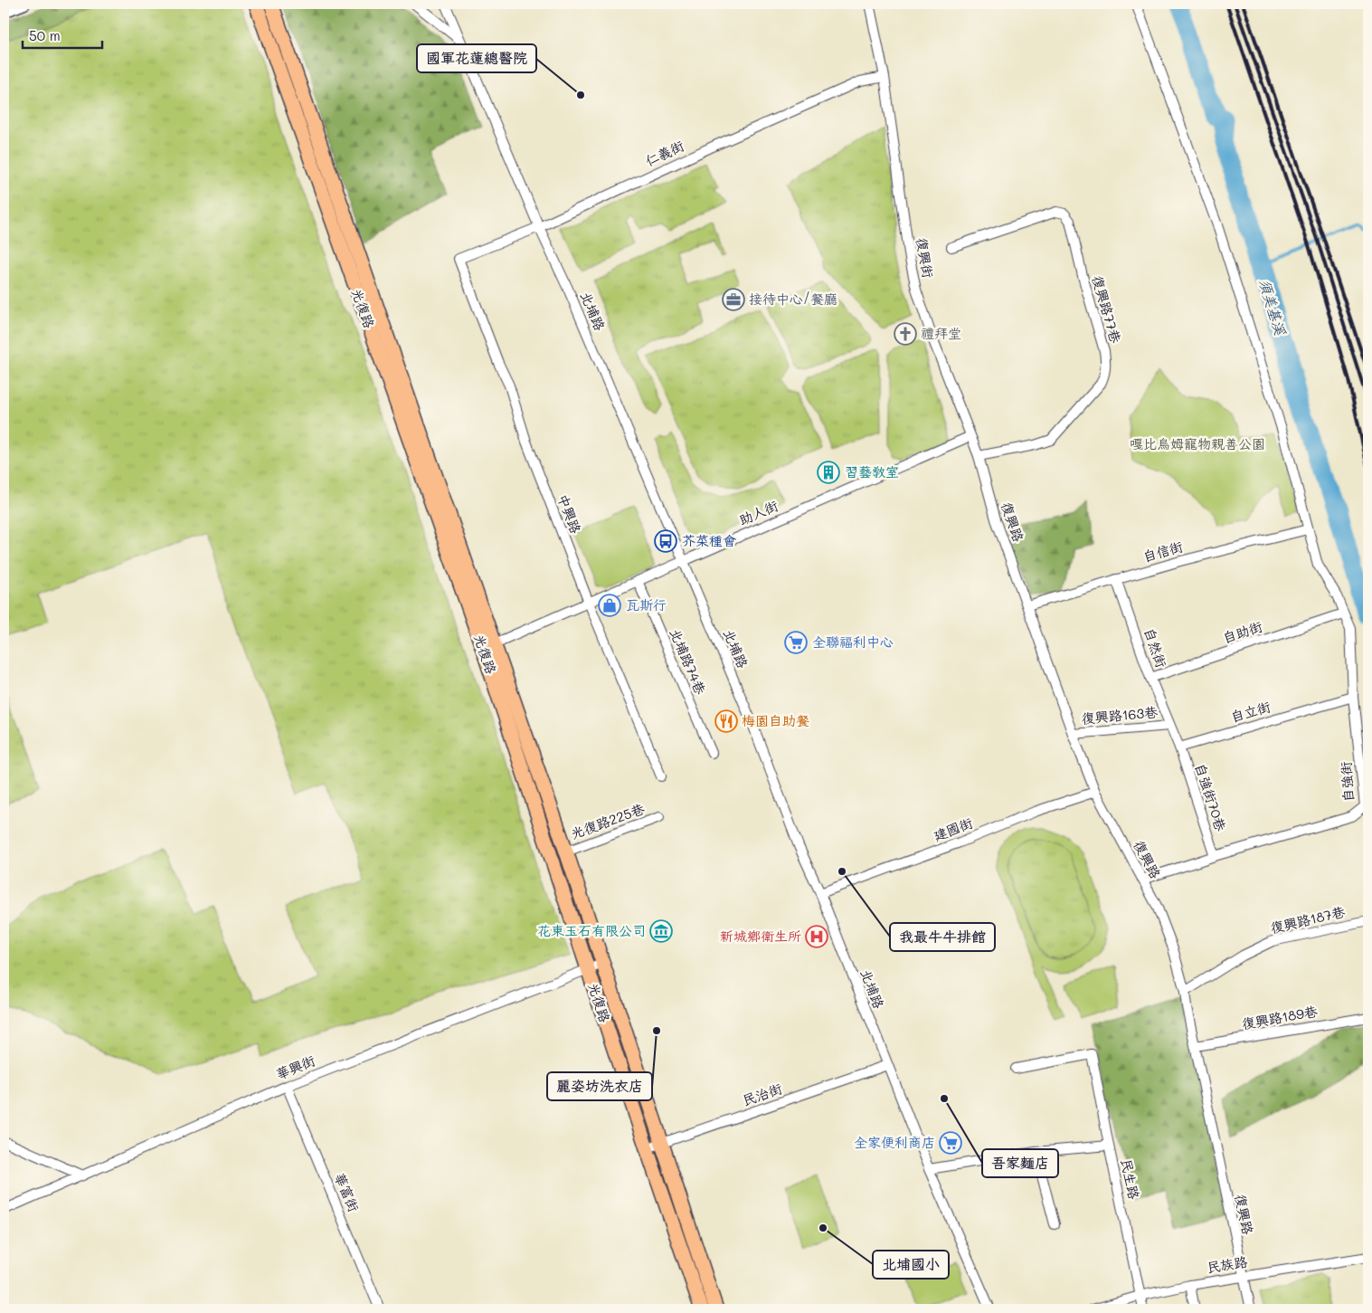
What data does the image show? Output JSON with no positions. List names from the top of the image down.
{
  "streets": {
    "main road": ["光復路"],
    "street": [
      "仁義街",
      "復興街",
      "復興路77巷",
      "北埔路",
      "助人街",
      "中興路",
      "復興路",
      "自信街",
      "自助街",
      "自然街",
      "北埔路74巷",
      "自立街",
      "復興路163巷",
      "自強街",
      "自強街70巷",
      "光復路225巷",
      "建國街",
      "復興路187巷",
      "復興路189巷",
      "華興街",
      "民治街",
      "民生路",
      "華富街",
      "民族路"
    ]
  },
  "crossings": [
    ["仁義街", "復興街"],
    ["仁義街", "北埔路"],
    ["仁義街", "中興路"],
    ["復興街", "助人街"],
    ["復興街", "復興路"],
    ["光復路", "助人街"],
    ["光復路", "光復路225巷"],
    ["光復路", "華興街"],
    ["光復路", "民治街"],
    ["復興路77巷", "復興路"],
    ["北埔路", "助人街"],
    ["北埔路", "建國街"],
    ["北埔路", "民治街"],
    ["助人街", "中興路"],
    ["助人街", "復興路"],
    ["助人街", "北埔路74巷"],
    ["復興路", "自信街"],
    ["復興路", "復興路163巷"],
    ["復興路", "自強街"],
    ["復興路", "建國街"],
    ["復興路", "復興路187巷"],
    ["復興路", "復興路189巷"],
    ["復興路", "民族路"],
    ["自信街", "自然街"],
    ["自信街", "自強街"],
    ["自助街", "自然街"],
    ["自助街", "自強街"],
    ["自然街", "復興路163巷"],
    ["自立街", "自強街"],
    ["自立街", "自強街70巷"],
    ["自強街", "自強街70巷"],
    ["華興街", "華富街"],
    ["民生路", "民族路"]
  ],
  "water": ["須美基溪"],
  "parks": ["嘎比烏姆寵物親善公園"],
  "places": {
    "other": [
      "國軍花蓮總醫院",
      "我最牛牛排館",
      "麗姿坊洗衣店",
      "吾家麵店",
      "北埔國小"
    ],
    "office": ["接待中心/餐廳"],
    "church": ["禮拜堂"],
    "building": ["習藝教室"],
    "bus stop": ["芥菜種會"],
    "shop": ["瓦斯行"],
    "supermarket": ["全聯福利中心", "全家便利商店"],
    "restaurant": ["梅園自助餐"],
    "museum": ["花東玉石有限公司"],
    "hospital": ["新城鄉衛生所"]
  },
  "scale_bar": "50 m"
}
